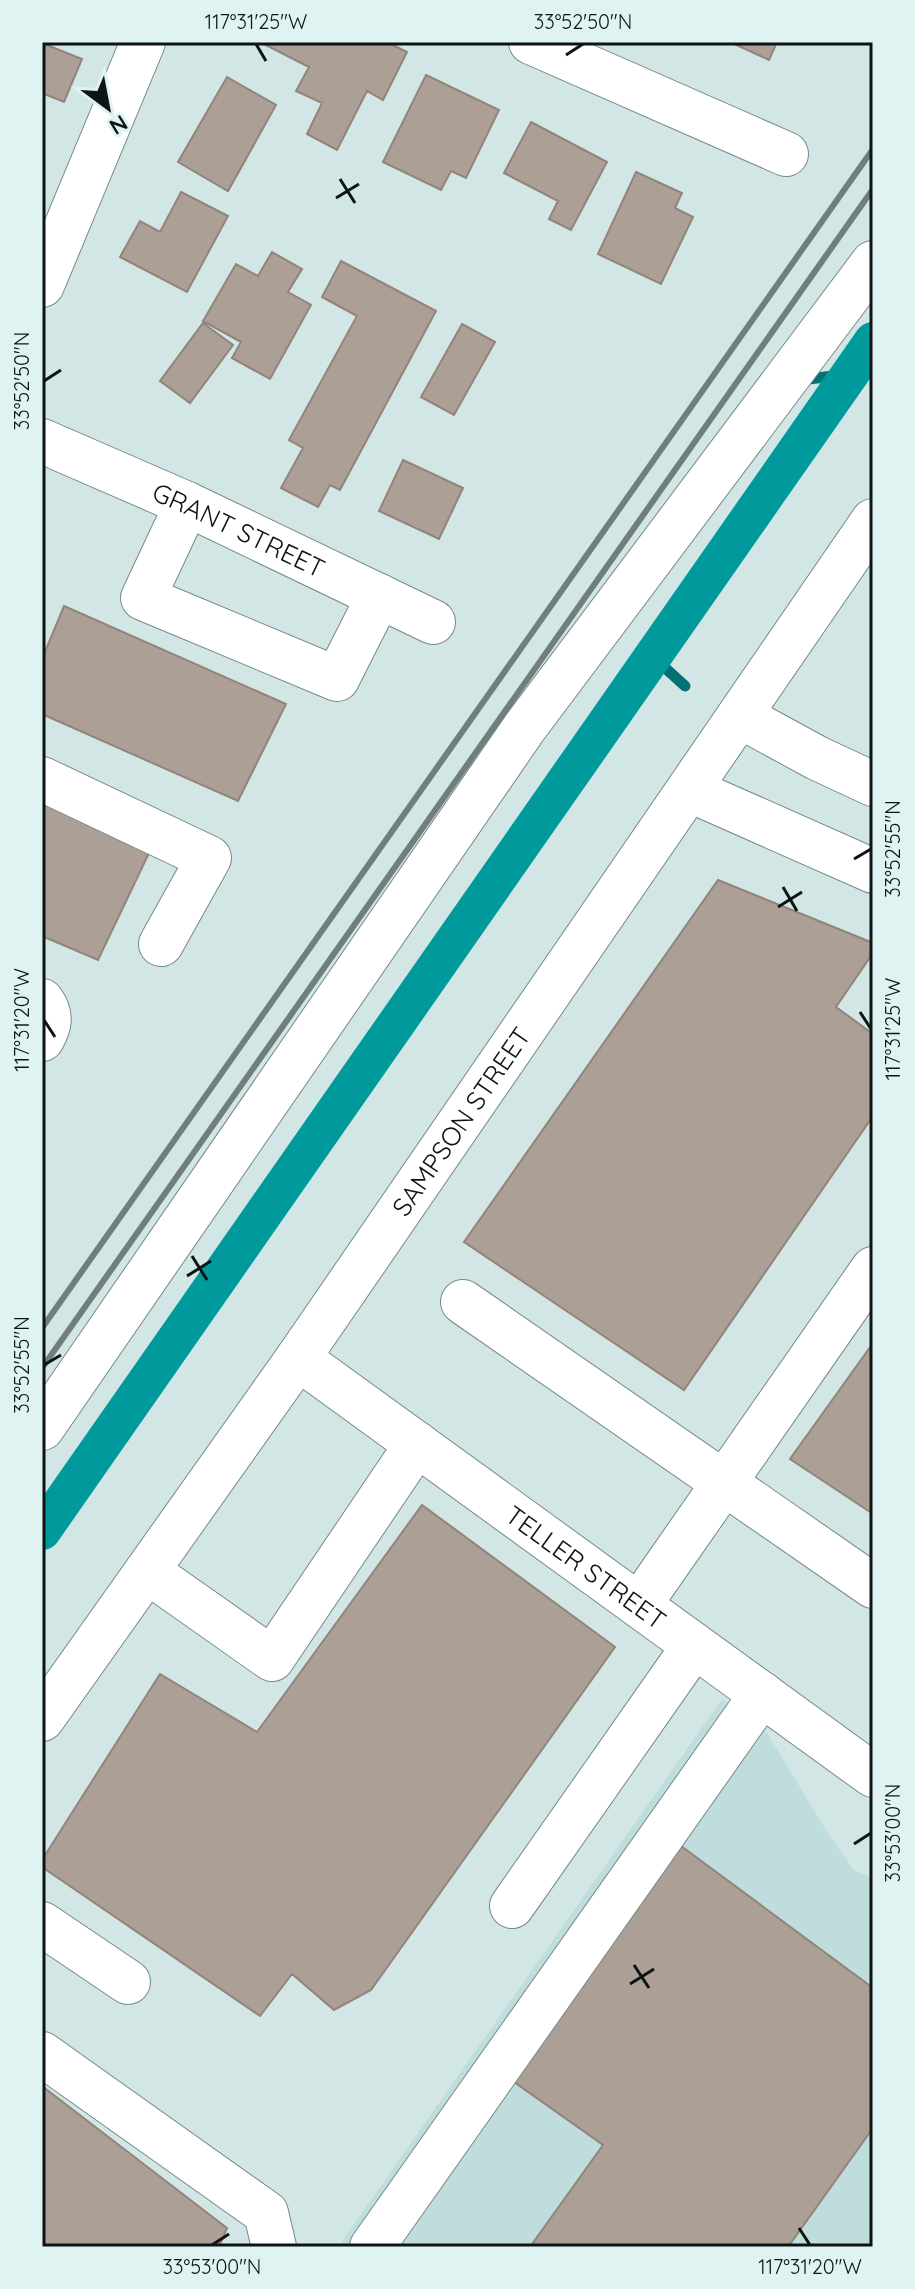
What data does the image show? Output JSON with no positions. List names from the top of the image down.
{
  "streets": {
    "street": ["GRANT STREET", "SAMPSON STREET", "TELLER STREET"]
  },
  "crossings": [
    ["SAMPSON STREET", "TELLER STREET"]
  ],
  "north": "bottom right",
  "coordinates": [
    "117°31'25\"W",
    "33°52'50\"N",
    "33°52'55\"N",
    "117°31'20\"W",
    "33°53'00\"N"
  ]
}
